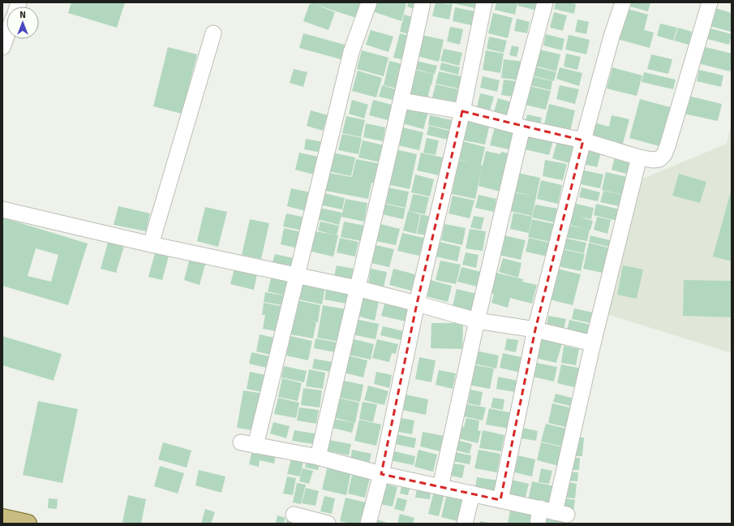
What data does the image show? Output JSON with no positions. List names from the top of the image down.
{
  "north": "top"
}
